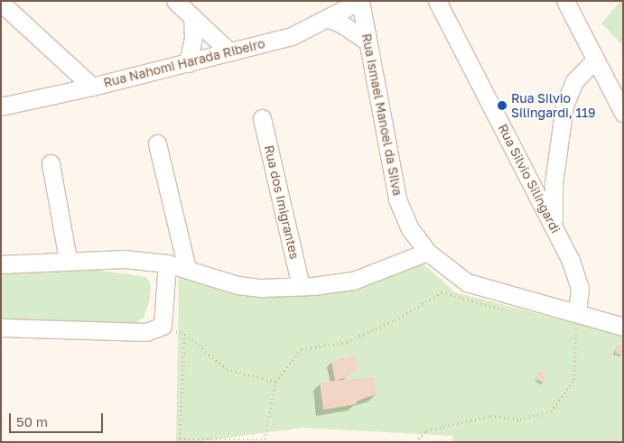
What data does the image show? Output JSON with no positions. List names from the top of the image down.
{
  "streets": {
    "street": [
      "Rua Nahomi Harada Ribeiro",
      "Rua Ismael Manoel da Silva",
      "Rua Silvio Silingardi",
      "Rua dos Imigrantes"
    ]
  },
  "crossings": [
    ["Rua Nahomi Harada Ribeiro", "Rua Ismael Manoel da Silva"],
    ["Rua Ismael Manoel da Silva", "Rua Silvio Silingardi"]
  ],
  "places": ["Rua Silvio Silingardi, 119"],
  "scale_bar": "50 m"
}
